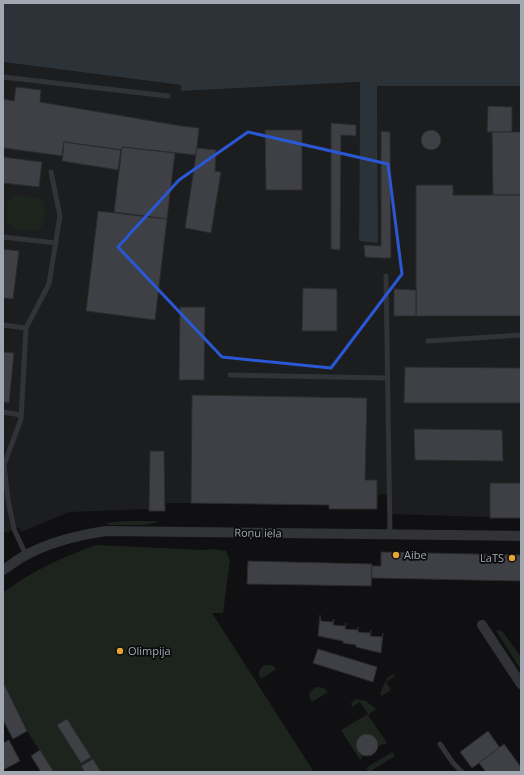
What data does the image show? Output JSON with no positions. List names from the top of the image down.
{
  "streets": {
    "street": ["Roņu iela"]
  },
  "places": ["Aibe", "LaTS", "Olimpija"]
}
